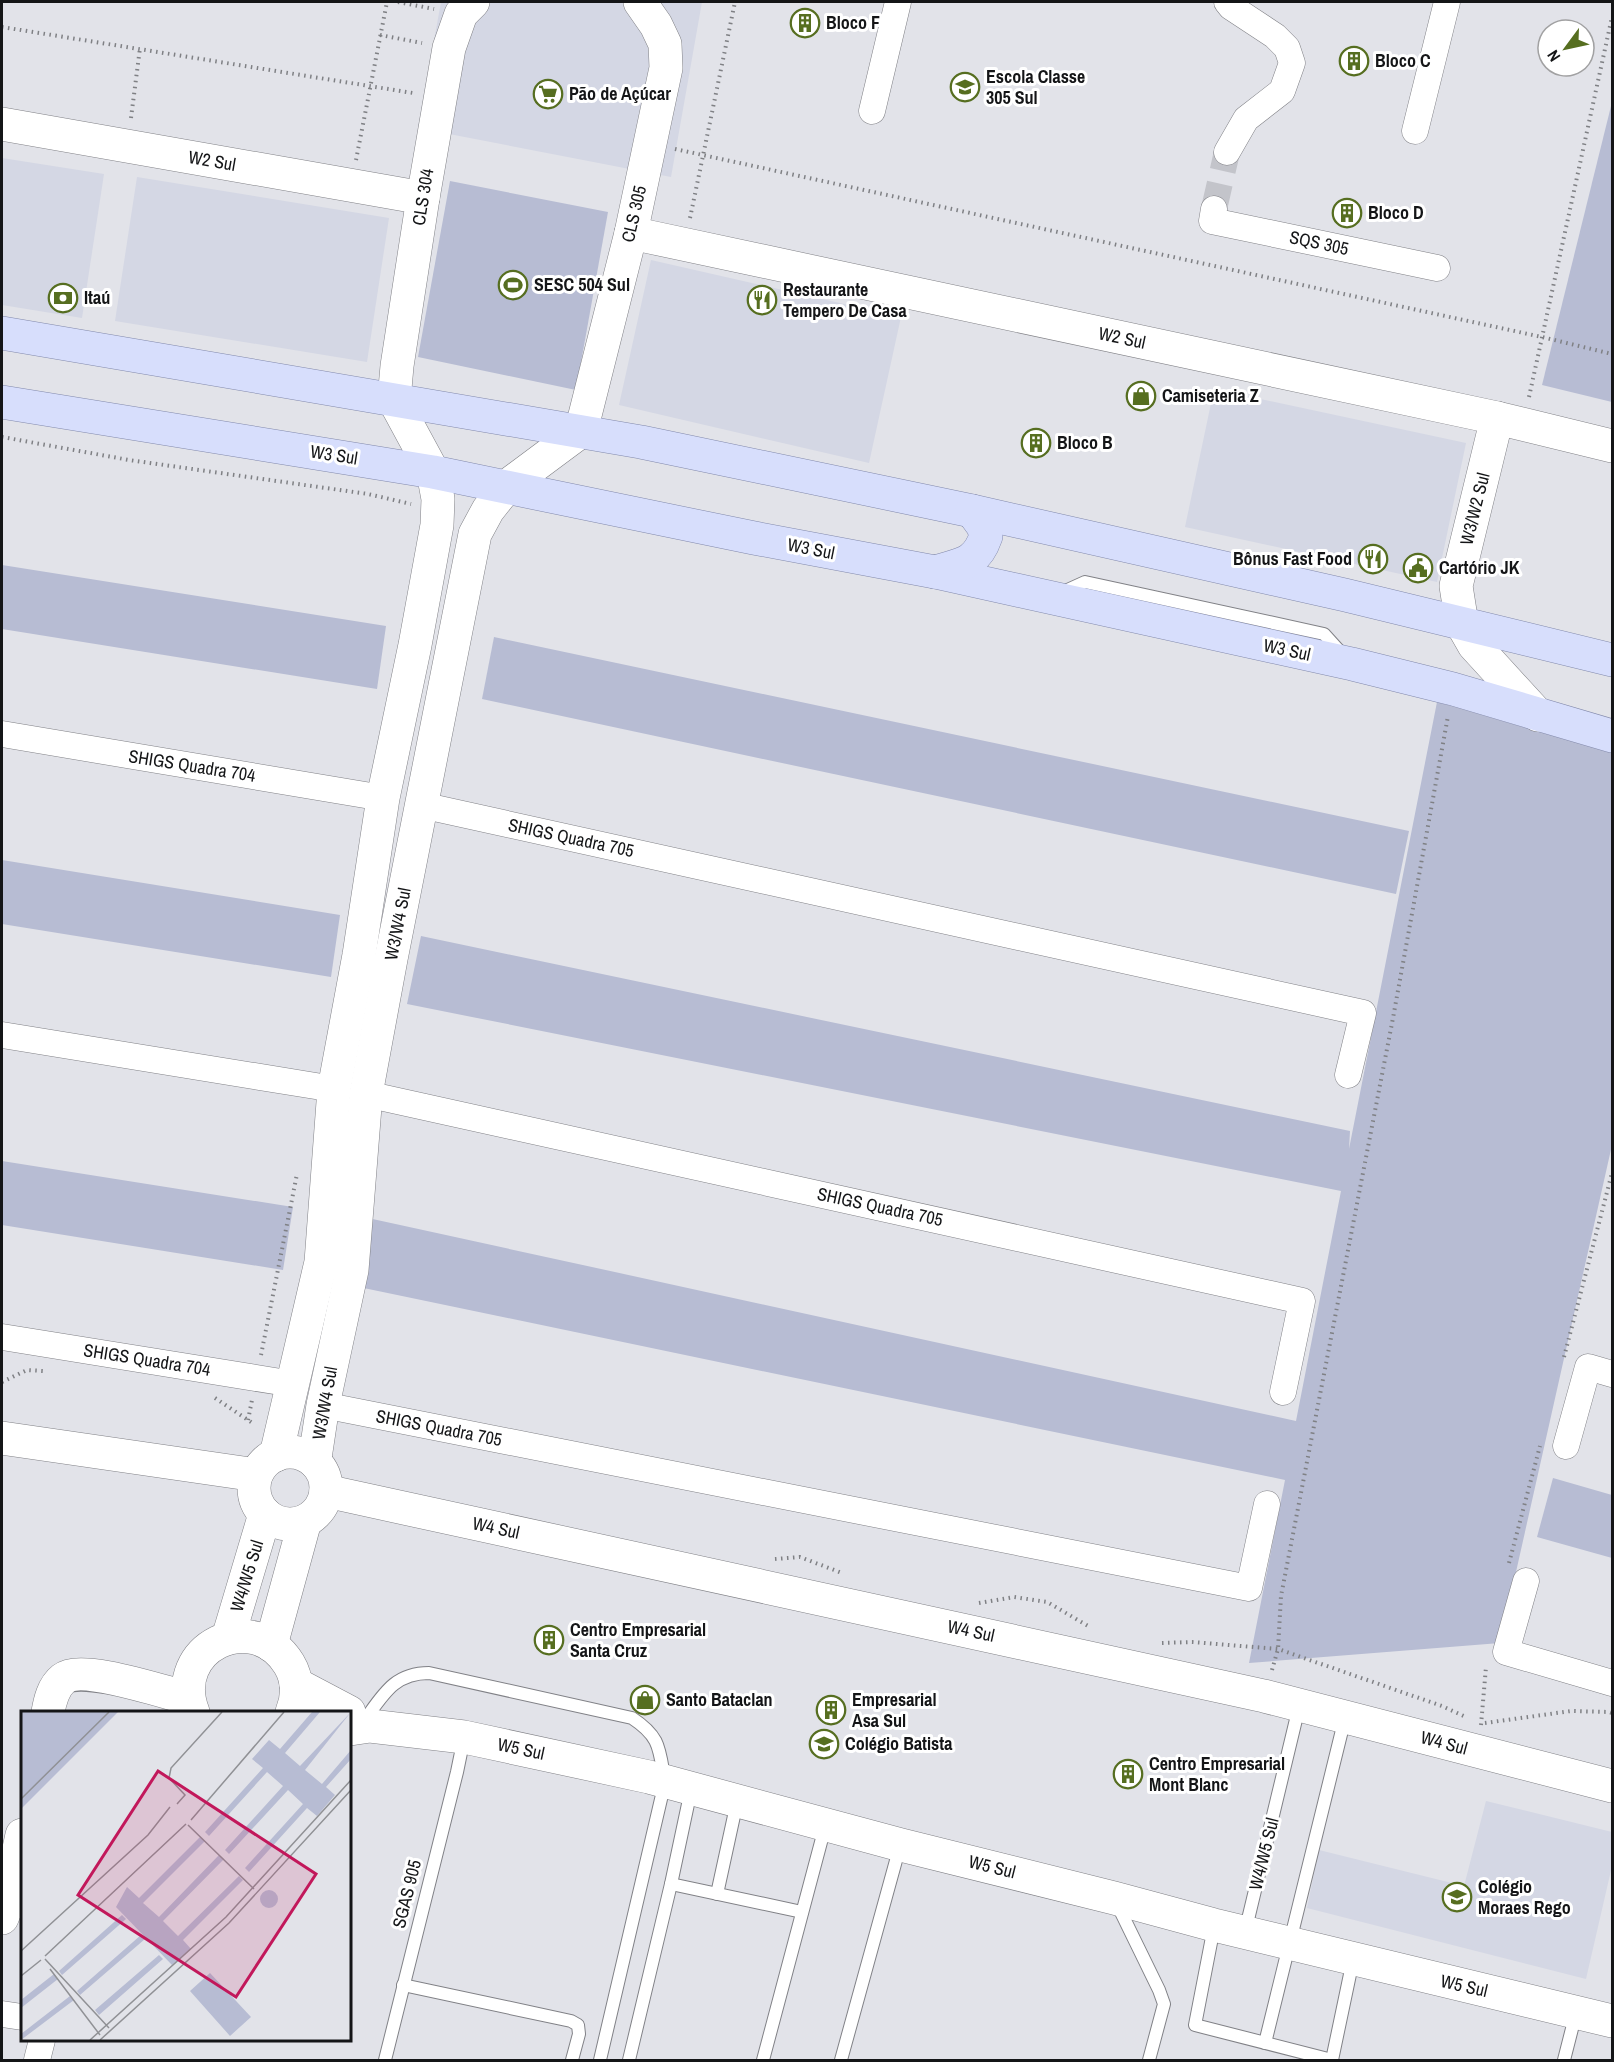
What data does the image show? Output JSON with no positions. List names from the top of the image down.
{
  "streets": {
    "main road": [
      "W2 Sul",
      "CLS 304",
      "CLS 305",
      "W3 Sul",
      "W3/W2 Sul",
      "W3/W4 Sul",
      "W4 Sul",
      "W4/W5 Sul",
      "W5 Sul"
    ],
    "street": ["SQS 305", "SHIGS Quadra 704", "SHIGS Quadra 705"],
    "lane": ["SGAS 905"]
  },
  "crossings": [
    ["W2 Sul", "CLS 304"],
    ["W2 Sul", "CLS 305"],
    ["W2 Sul", "W3/W2 Sul"],
    ["CLS 304", "W3/W4 Sul"],
    ["CLS 305", "W3/W4 Sul"],
    ["W3 Sul", "W3/W2 Sul"],
    ["W3 Sul", "W3/W4 Sul"],
    ["SHIGS Quadra 704", "W3/W4 Sul"],
    ["SHIGS Quadra 705", "W3/W4 Sul"],
    ["W3/W4 Sul", "W4 Sul"],
    ["W3/W4 Sul", "W4/W5 Sul"],
    ["W4 Sul", "W4/W5 Sul"],
    ["W4/W5 Sul", "W5 Sul"],
    ["W5 Sul", "SGAS 905"]
  ],
  "places": {
    "building": [
      "Bloco F",
      "Bloco C",
      "Bloco D",
      "Bloco B",
      "Centro Empresarial Santa Cruz",
      "Empresarial Asa Sul",
      "Centro Empresarial Mont Blanc"
    ],
    "school or university": ["Escola Classe 305 Sul", "Colégio Batista", "Colégio Moraes Rego"],
    "supermarket": ["Pão de Açúcar"],
    "sports": ["SESC 504 Sul"],
    "bank": ["Itaú"],
    "restaurant": ["Restaurante Tempero De Casa", "Bônus Fast Food"],
    "shop": ["Camiseteria Z", "Santo Bataclan"],
    "public building": ["Cartório JK"]
  },
  "north": "bottom left"
}
